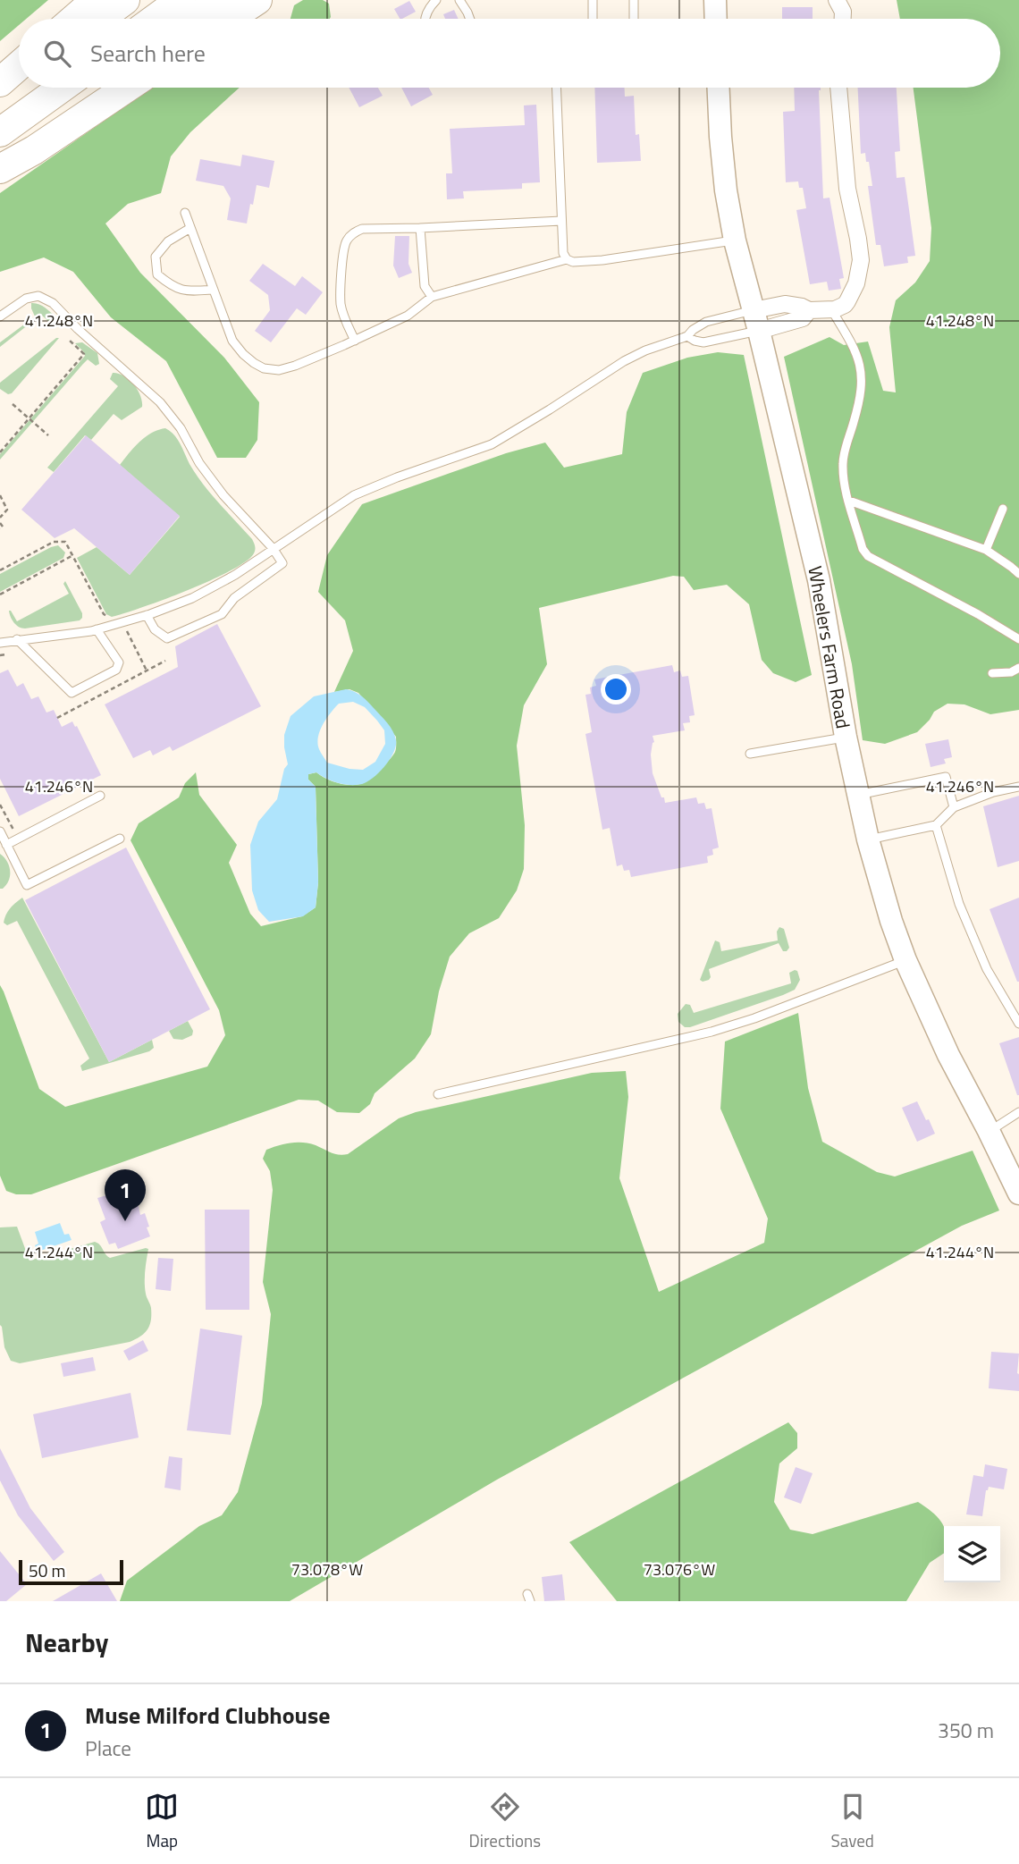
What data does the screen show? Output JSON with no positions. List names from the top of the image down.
{
  "streets": {
    "main road": ["Wheelers Farm Road"]
  },
  "scale_bar": "50 m",
  "page": {
    "search": "Search here",
    "pins": "1",
    "scale": "50 m",
    "heading": "Nearby",
    "list": [
      {
        "mark": "1",
        "name": "Muse Milford Clubhouse",
        "note": "Place",
        "value": "350 m"
      }
    ],
    "nav": ["Map", "Directions", "Saved"]
  },
  "coordinates": [
    "41.248°N",
    "41.246°N",
    "41.244°N",
    "73.078°W",
    "73.076°W"
  ]
}
